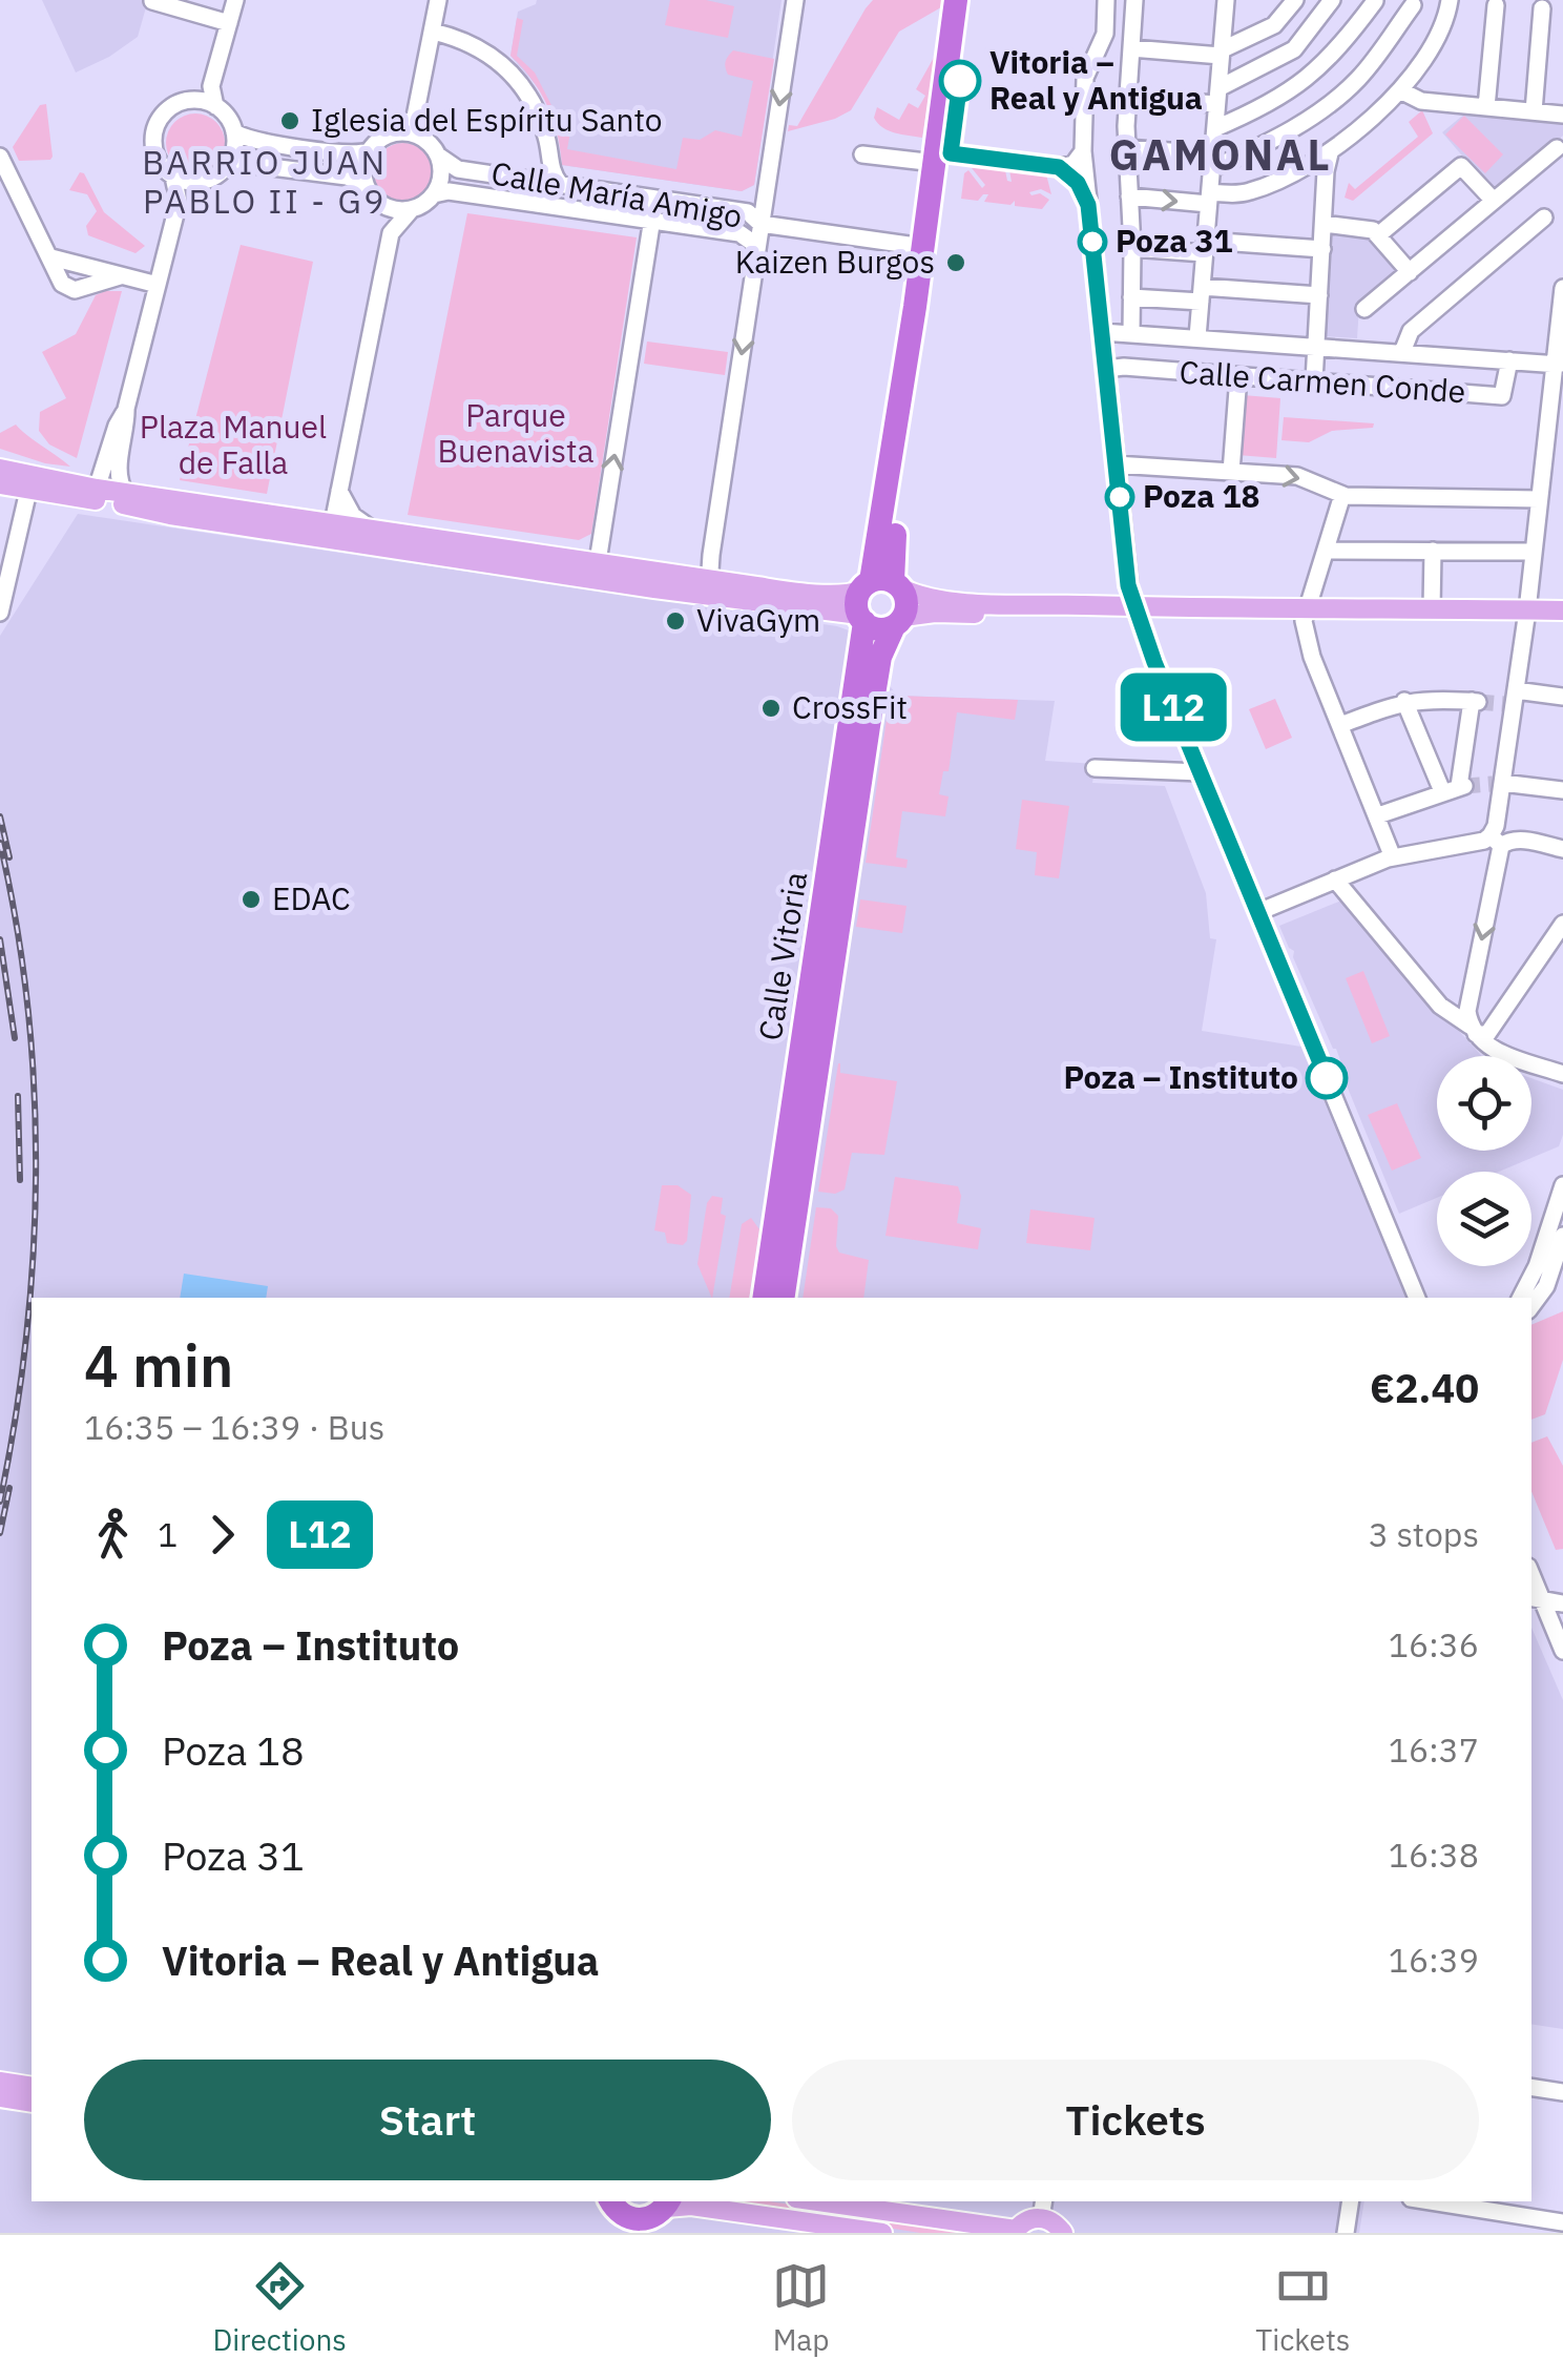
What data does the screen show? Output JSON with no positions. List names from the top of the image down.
{
  "streets": {
    "highway": ["Calle Vitoria"],
    "street": ["Calle María Amigo", "Calle Carmen Conde"]
  },
  "crossings": [
    ["Calle María Amigo", "Calle Vitoria"]
  ],
  "districts": ["GAMONAL", "BARRIO JUAN PABLO II - G9"],
  "parks": ["Parque Buenavista", "Plaza Manuel de Falla"],
  "places": [
    "Vitoria – Real y Antigua",
    "Iglesia del Espíritu Santo",
    "Poza 31",
    "Kaizen Burgos",
    "Poza 18",
    "VivaGym",
    "CrossFit",
    "EDAC",
    "Poza – Instituto"
  ],
  "lines": ["bus line L12"],
  "page": {
    "on_map": "L12",
    "heading": ["4 min", "16:35 – 16:39 · Bus", "€2.40"],
    "legs": ["1", "L12", "3 stops"],
    "list": [
      {
        "name": "Poza – Instituto",
        "value": "16:36"
      },
      {
        "name": "Poza 18",
        "value": "16:37"
      },
      {
        "name": "Poza 31",
        "value": "16:38"
      },
      {
        "name": "Vitoria – Real y Antigua",
        "value": "16:39"
      }
    ],
    "buttons": ["Start", "Tickets"],
    "tabs": ["Directions", "Map", "Tickets"]
  }
}
